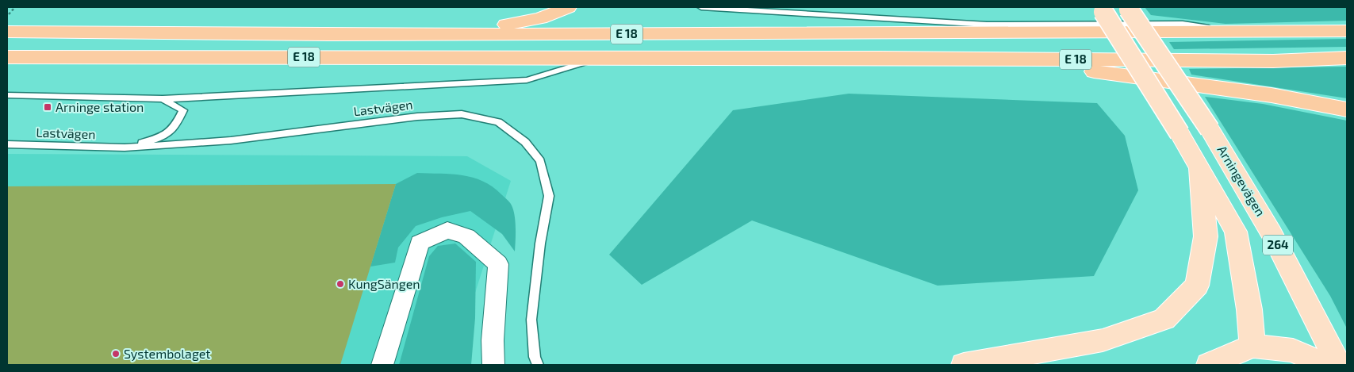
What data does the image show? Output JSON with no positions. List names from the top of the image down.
{
  "streets": {
    "highway": ["E 18"],
    "main road": ["Arningevägen", "264"],
    "lane": ["Lastvägen"]
  },
  "places": {
    "transit": ["Arninge station"],
    "other": ["KungSängen", "Systembolaget"]
  }
}
